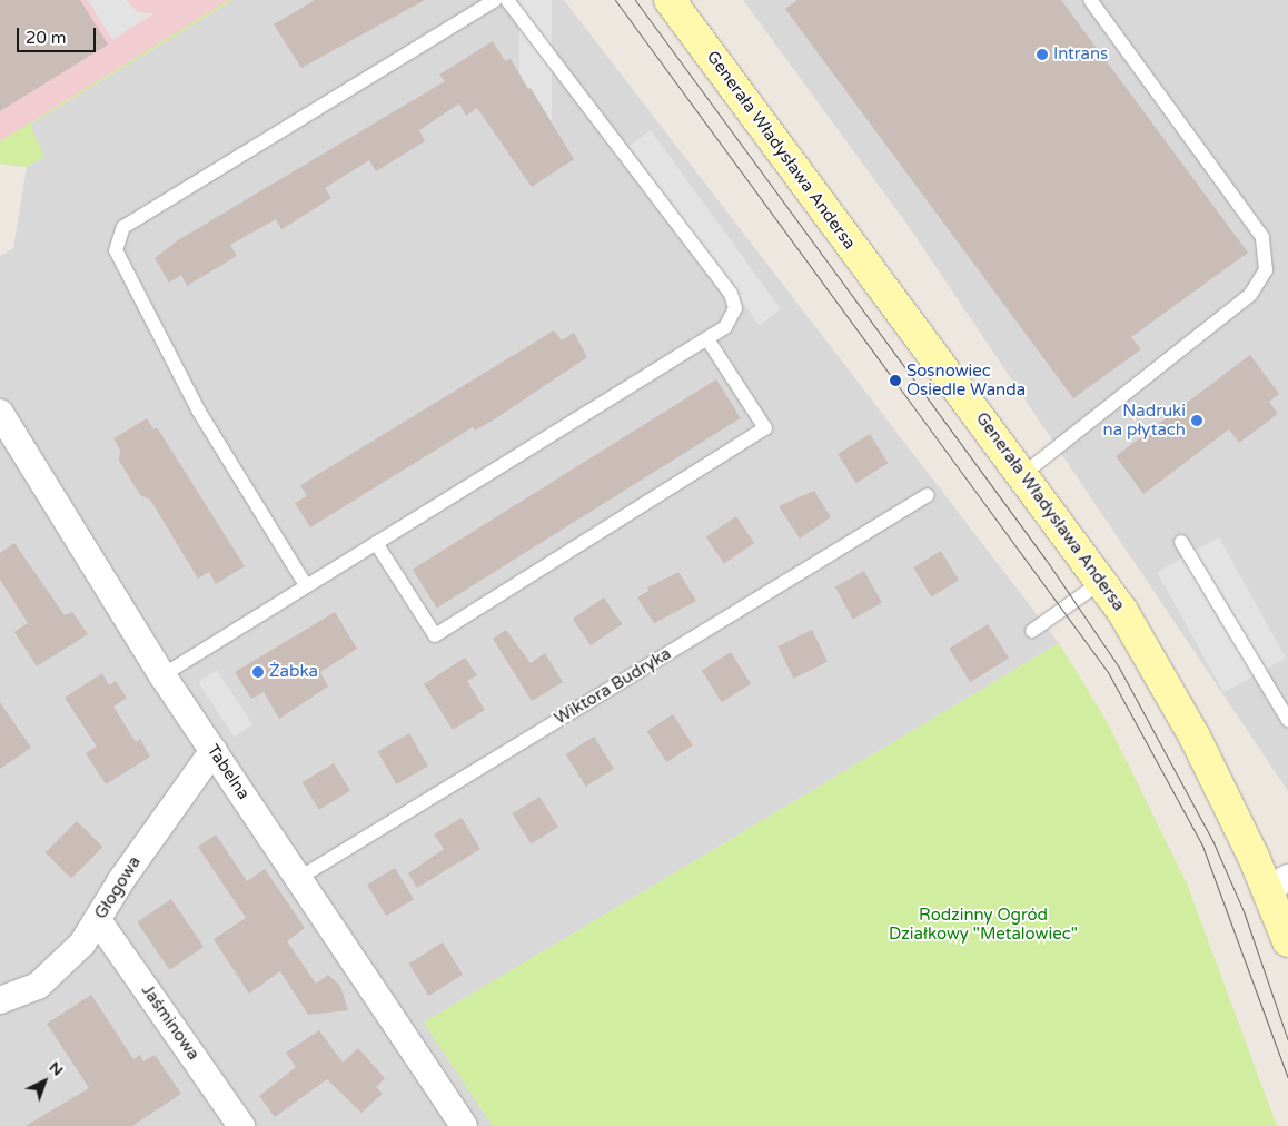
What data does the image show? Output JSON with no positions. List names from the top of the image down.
{
  "streets": {
    "main road": ["Generała Władysława Andersa"],
    "street": ["Tabelna", "Głogowa", "Jaśminowa"],
    "lane": ["Wiktora Budryka"]
  },
  "crossings": [
    ["Wiktora Budryka", "Tabelna"],
    ["Tabelna", "Głogowa"],
    ["Głogowa", "Jaśminowa"]
  ],
  "parks": ["Rodzinny Ogród Działkowy \"Metalowiec\""],
  "places": [
    "Intrans",
    "Sosnowiec Osiedle Wanda",
    "Nadruki na płytach",
    "Żabka"
  ],
  "scale_bar": "20 m",
  "north": "top right"
}
